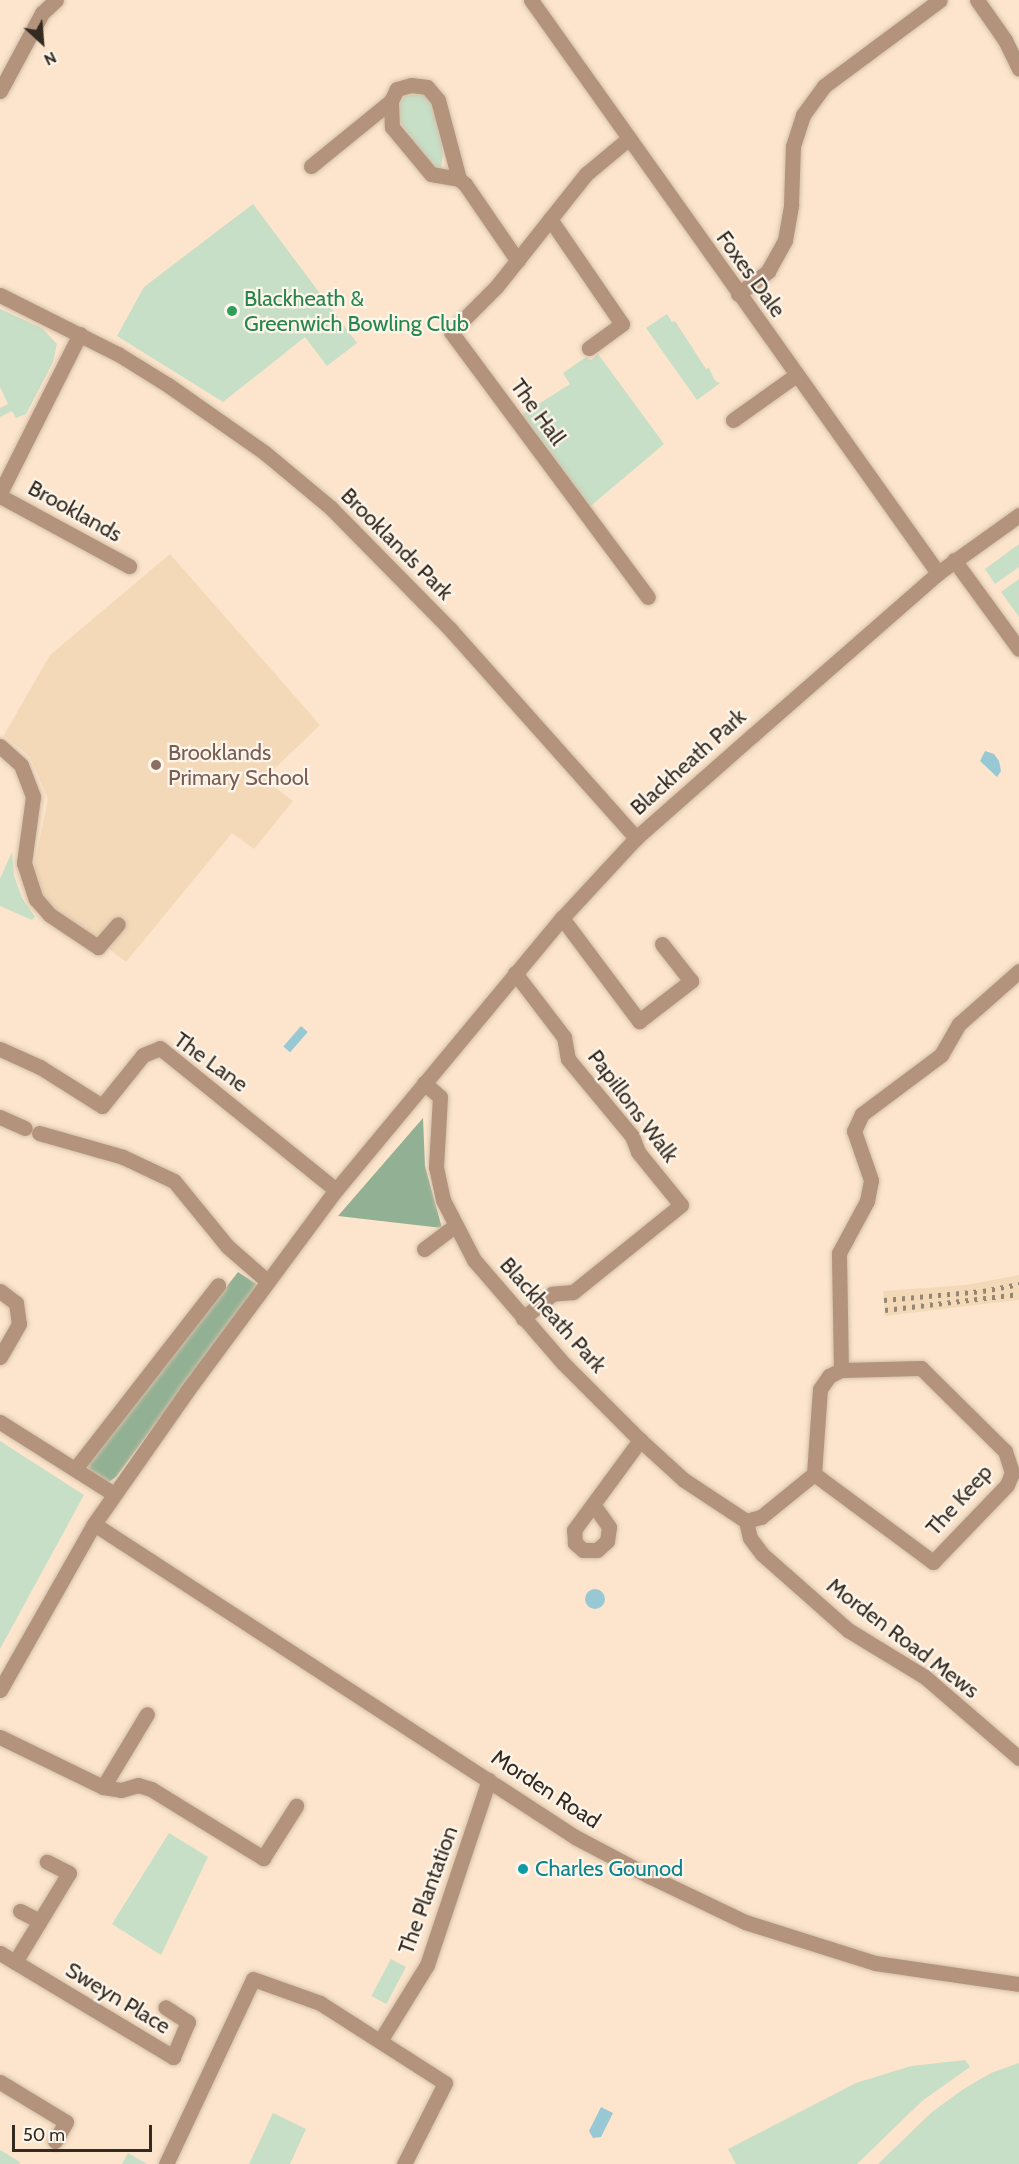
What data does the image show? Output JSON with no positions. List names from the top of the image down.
{
  "streets": {
    "street": [
      "Foxes Dale",
      "The Hall",
      "Brooklands",
      "Brooklands Park",
      "Blackheath Park",
      "The Lane",
      "Papillons Walk",
      "The Keep",
      "Morden Road Mews",
      "Morden Road",
      "The Plantation",
      "Sweyn Place"
    ]
  },
  "crossings": [
    ["Foxes Dale", "The Hall"],
    ["Foxes Dale", "Blackheath Park"],
    ["Brooklands Park", "Blackheath Park"],
    ["Blackheath Park", "The Lane"],
    ["Blackheath Park", "Papillons Walk"],
    ["Blackheath Park", "Morden Road Mews"],
    ["Blackheath Park", "Morden Road"],
    ["Morden Road", "The Plantation"]
  ],
  "places": ["Blackheath & Greenwich Bowling Club", "Brooklands Primary School", "Charles Gounod"],
  "scale_bar": "50 m",
  "north": "bottom right"
}
